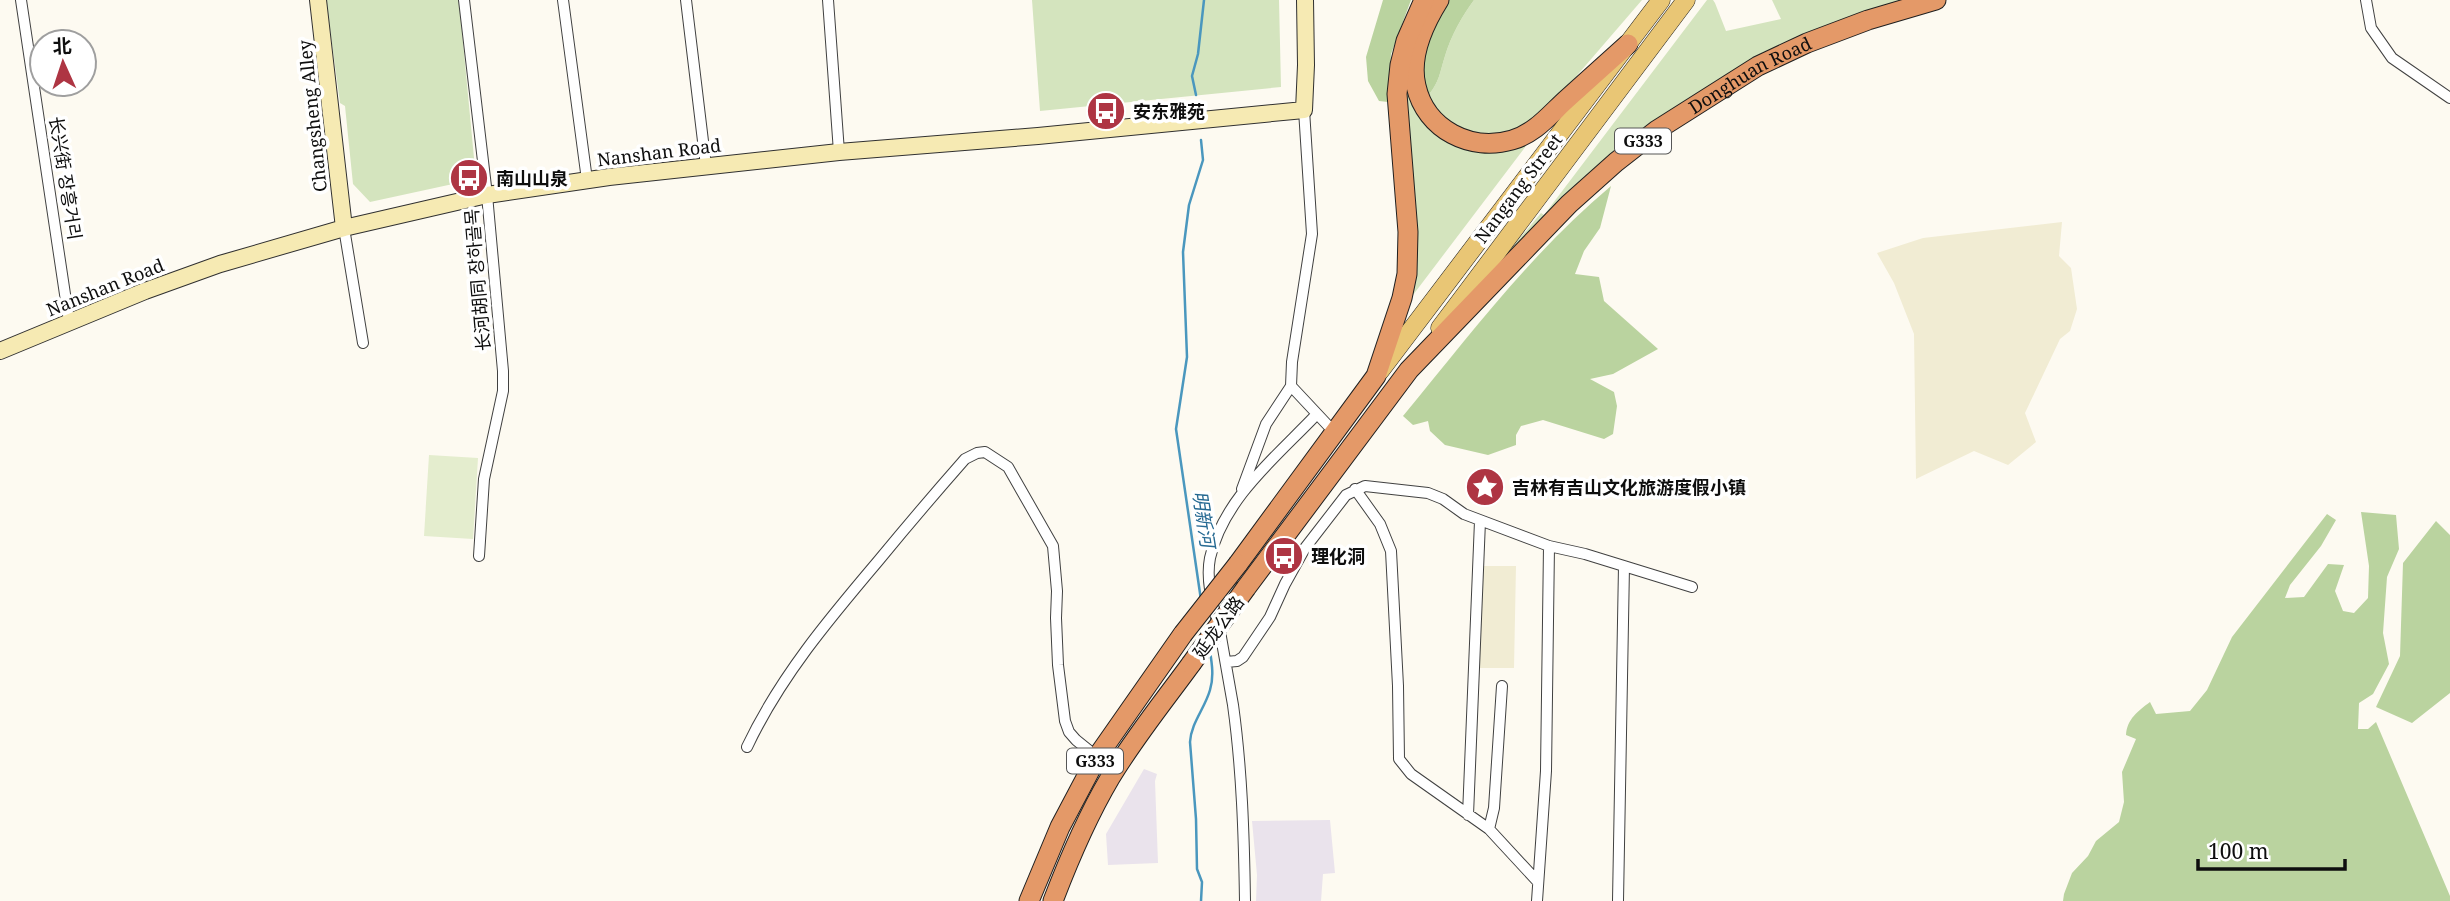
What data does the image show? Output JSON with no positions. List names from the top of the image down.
{
  "streets": {
    "highway": ["Donghuan Road", "G333", "延龙公路"],
    "main road": ["Nangang Street"],
    "street": [
      "Changsheng Alley",
      "Nanshan Road",
      "长兴街 장흥거리",
      "长河胡同 장하골목"
    ]
  },
  "crossings": [
    ["Donghuan Road", "Nangang Street"],
    ["Donghuan Road", "延龙公路"],
    ["Changsheng Alley", "Nanshan Road"],
    ["G333", "Nangang Street"],
    ["G333", "延龙公路"],
    ["Nanshan Road", "长兴街 장흥거리"],
    ["Nanshan Road", "长河胡同 장하골목"],
    ["Nangang Street", "延龙公路"]
  ],
  "water": ["明新河"],
  "places": {
    "bus stop": ["安东雅苑", "南山山泉", "理化洞"],
    "place": ["吉林有吉山文化旅游度假小镇"]
  },
  "scale_bar": "100 m",
  "north": "top"
}
